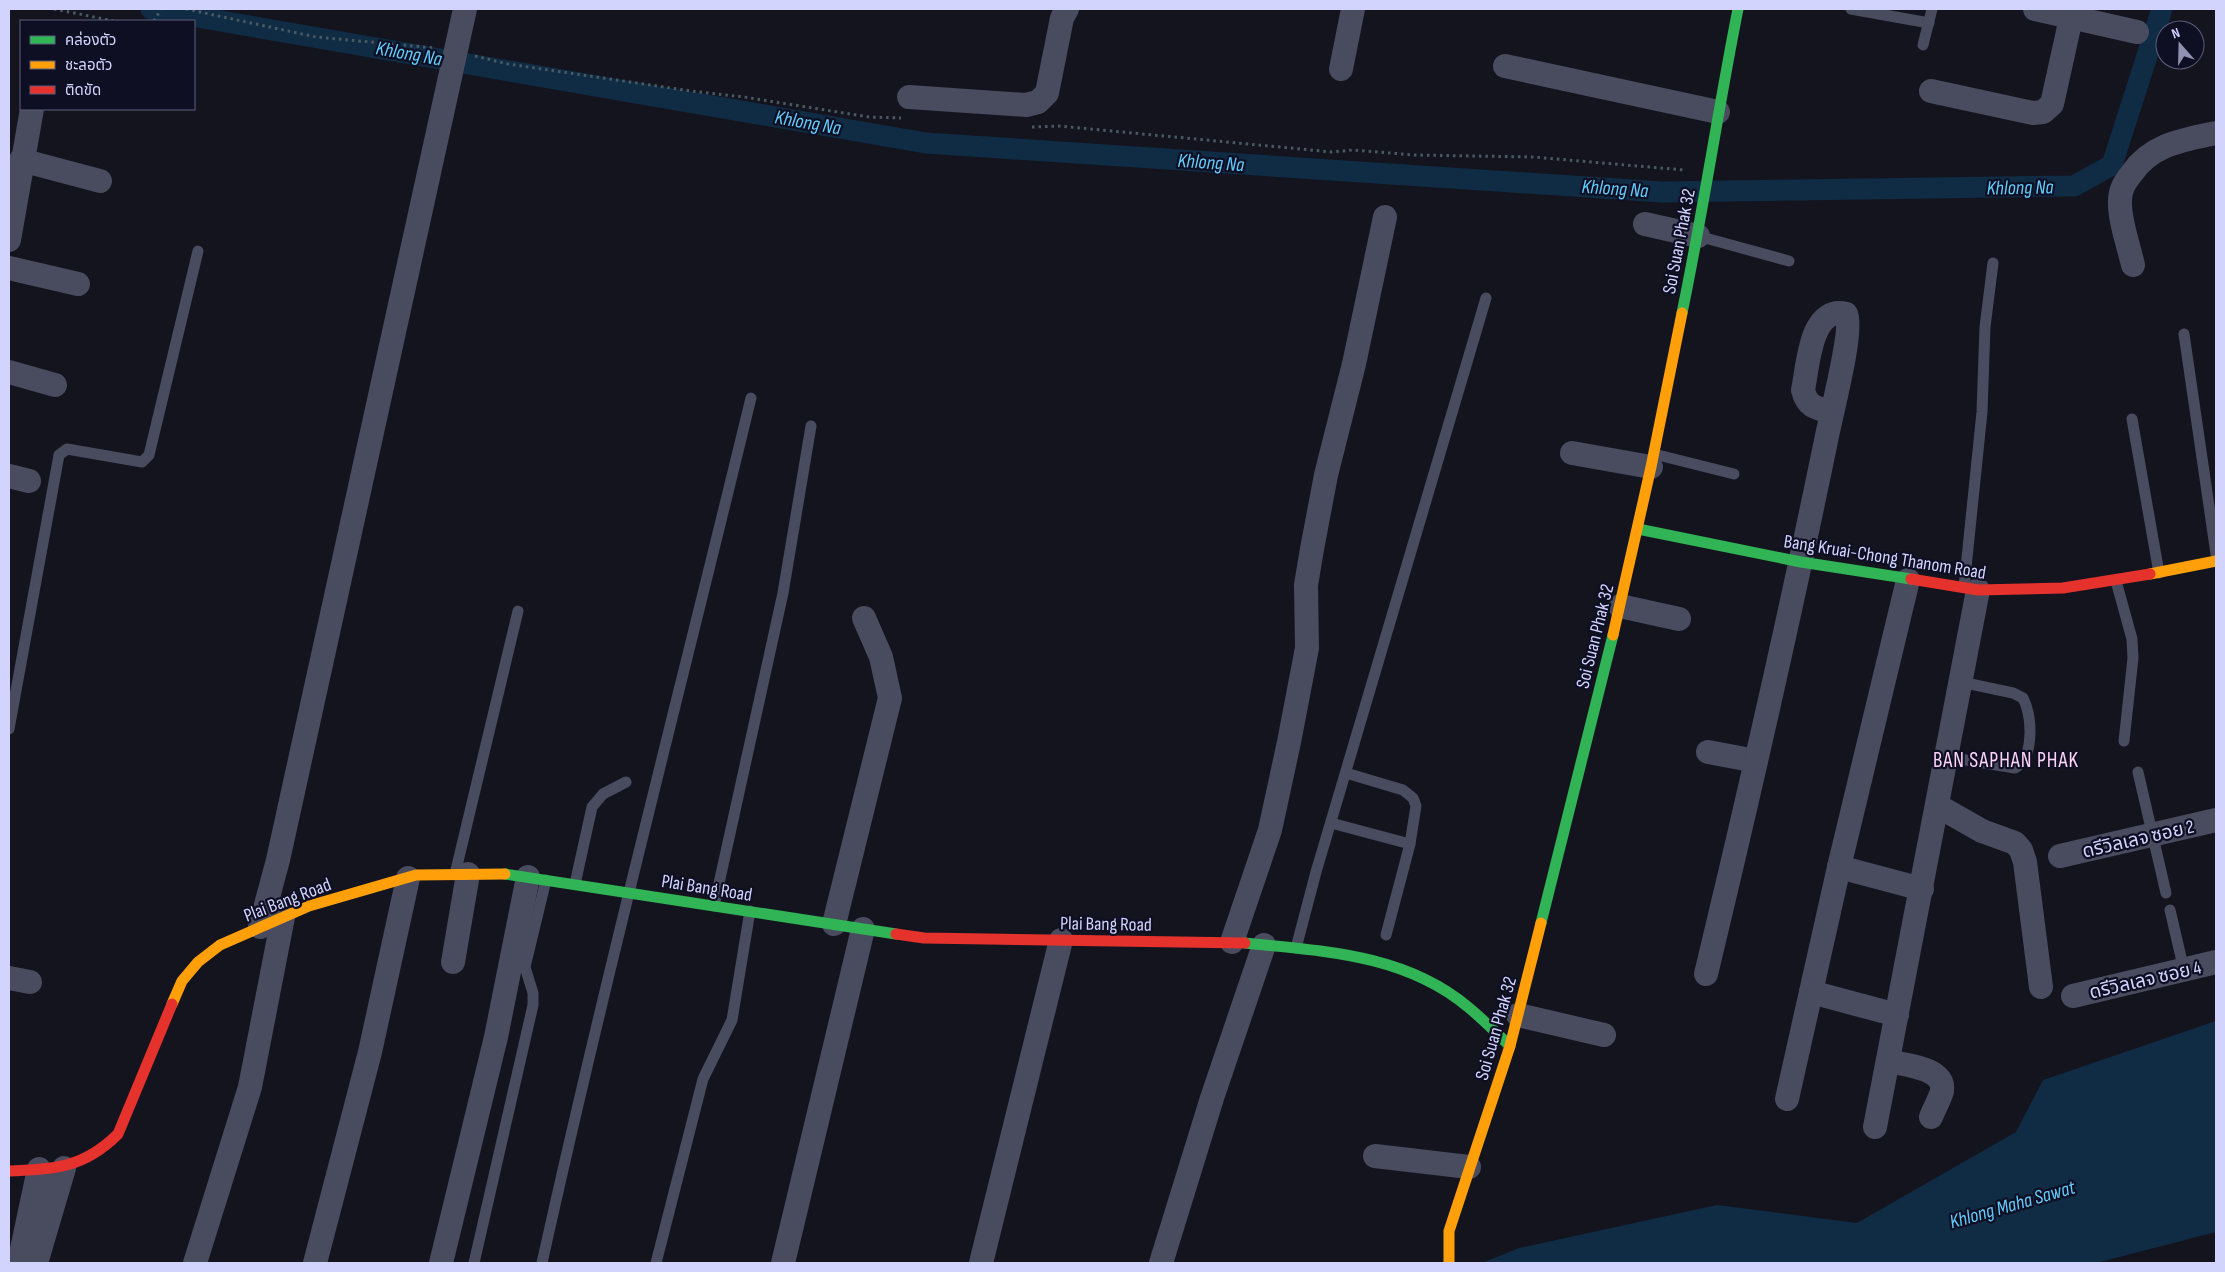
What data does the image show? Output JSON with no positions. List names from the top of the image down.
{
  "streets": {
    "street": [
      "Soi Suan Phak 32",
      "Bang Kruai-Chong Thanom Road",
      "ดรีวิลเลจ ซอย 2",
      "Plai Bang Road",
      "ดรีวิลเลจ ซอย 4"
    ]
  },
  "crossings": [
    ["Soi Suan Phak 32", "Bang Kruai-Chong Thanom Road"],
    ["Soi Suan Phak 32", "Plai Bang Road"]
  ],
  "districts": ["BAN SAPHAN PHAK"],
  "water": ["Khlong Na", "Khlong Maha Sawat"],
  "legend": ["คล่องตัว", "ชะลอตัว", "ติดขัด"],
  "north": "top"
}
